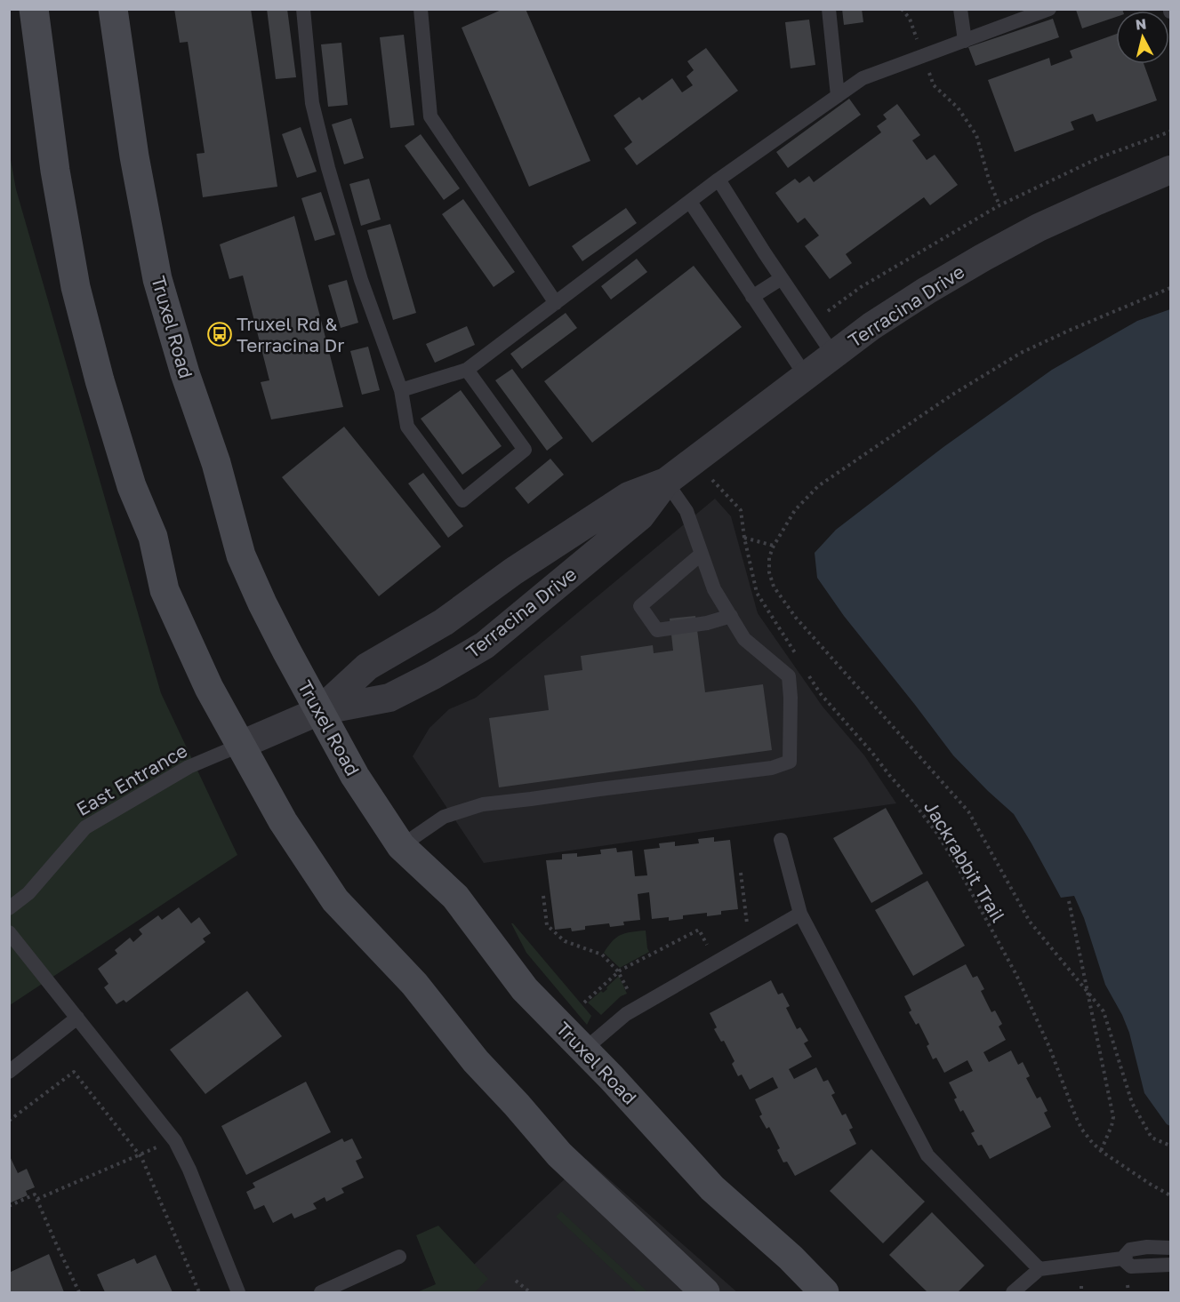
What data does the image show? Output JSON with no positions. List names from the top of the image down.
{
  "streets": {
    "main road": ["Truxel Road"],
    "street": ["Terracina Drive"],
    "lane": ["East Entrance"],
    "path": ["Jackrabbit Trail"]
  },
  "crossings": [
    ["Terracina Drive", "Truxel Road"],
    ["Terracina Drive", "East Entrance"]
  ],
  "places": {
    "bus stop": ["Truxel Rd & Terracina Dr"]
  },
  "north": "top"
}
